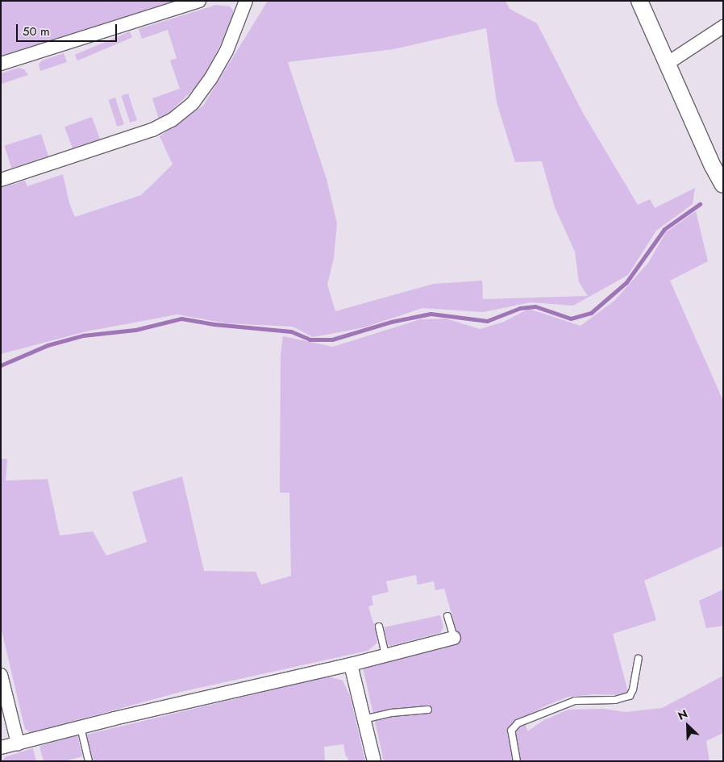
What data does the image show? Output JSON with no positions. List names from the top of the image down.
{
  "scale_bar": "50 m",
  "north": "top left"
}
